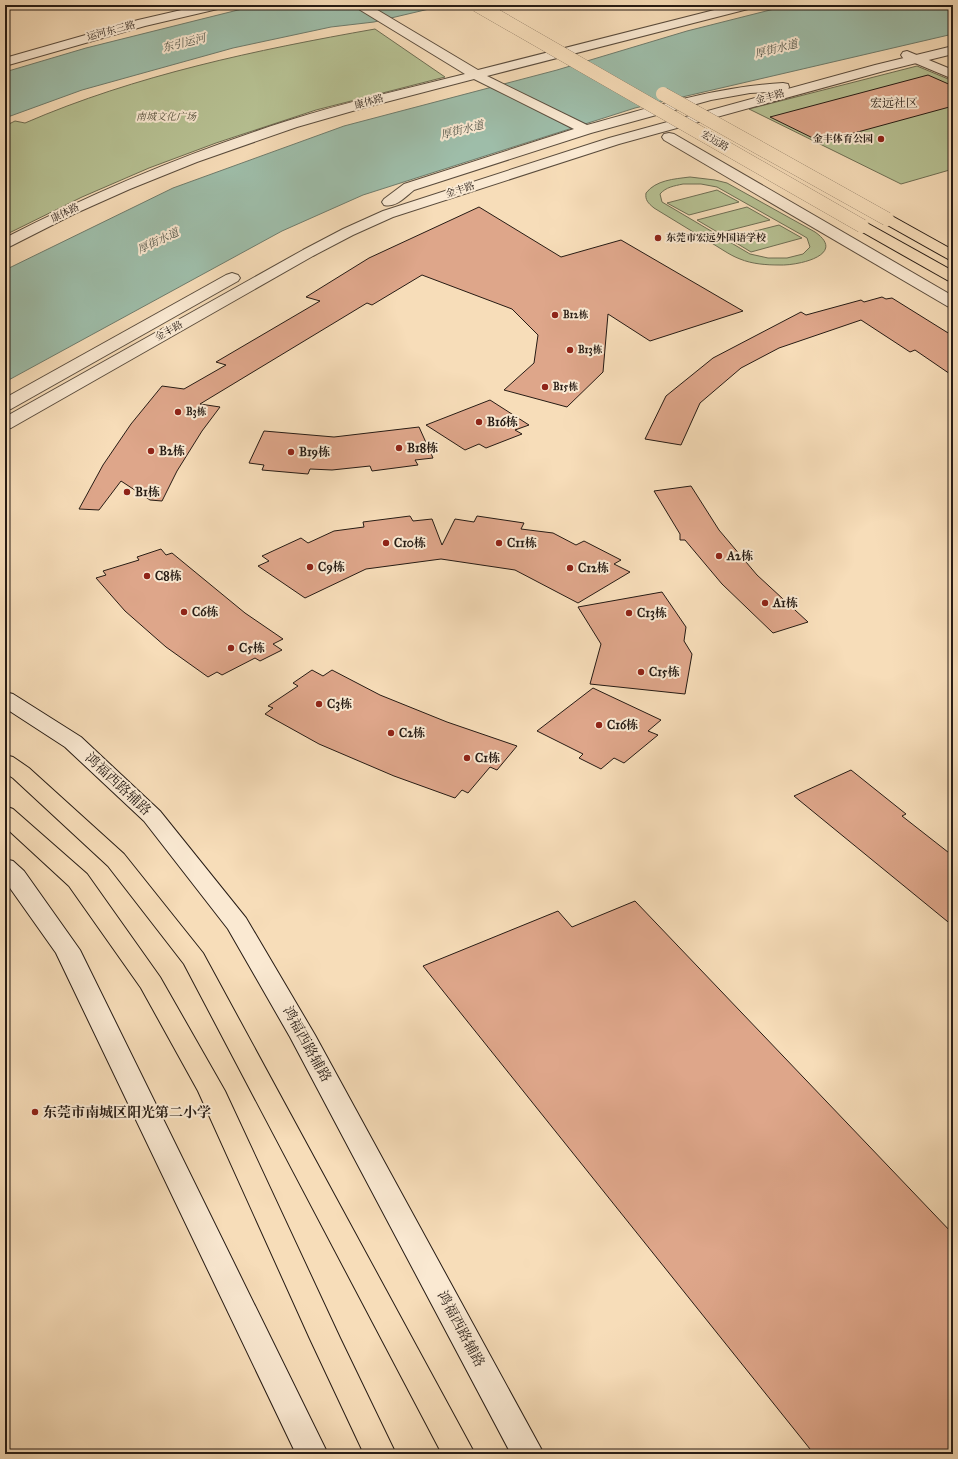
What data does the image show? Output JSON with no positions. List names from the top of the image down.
{
  "streets": {
    "main road": ["宏远路"],
    "street": [
      "运河东三路",
      "金丰路",
      "康体路",
      "鸿福西路辅路"
    ]
  },
  "districts": ["宏远社区"],
  "water": ["东引运河", "厚街水道"],
  "parks": ["南城文化广场"],
  "places": [
    "金丰体育公园",
    "东莞市宏远外国语学校",
    "B12栋",
    "B13栋",
    "B15栋",
    "B3栋",
    "B16栋",
    "B18栋",
    "B2栋",
    "B19栋",
    "B1栋",
    "C10栋",
    "C11栋",
    "A2栋",
    "C9栋",
    "C12栋",
    "C8栋",
    "A1栋",
    "C6栋",
    "C13栋",
    "C5栋",
    "C15栋",
    "C3栋",
    "C16栋",
    "C2栋",
    "C1栋",
    "东莞市南城区阳光第二小学"
  ]
}
